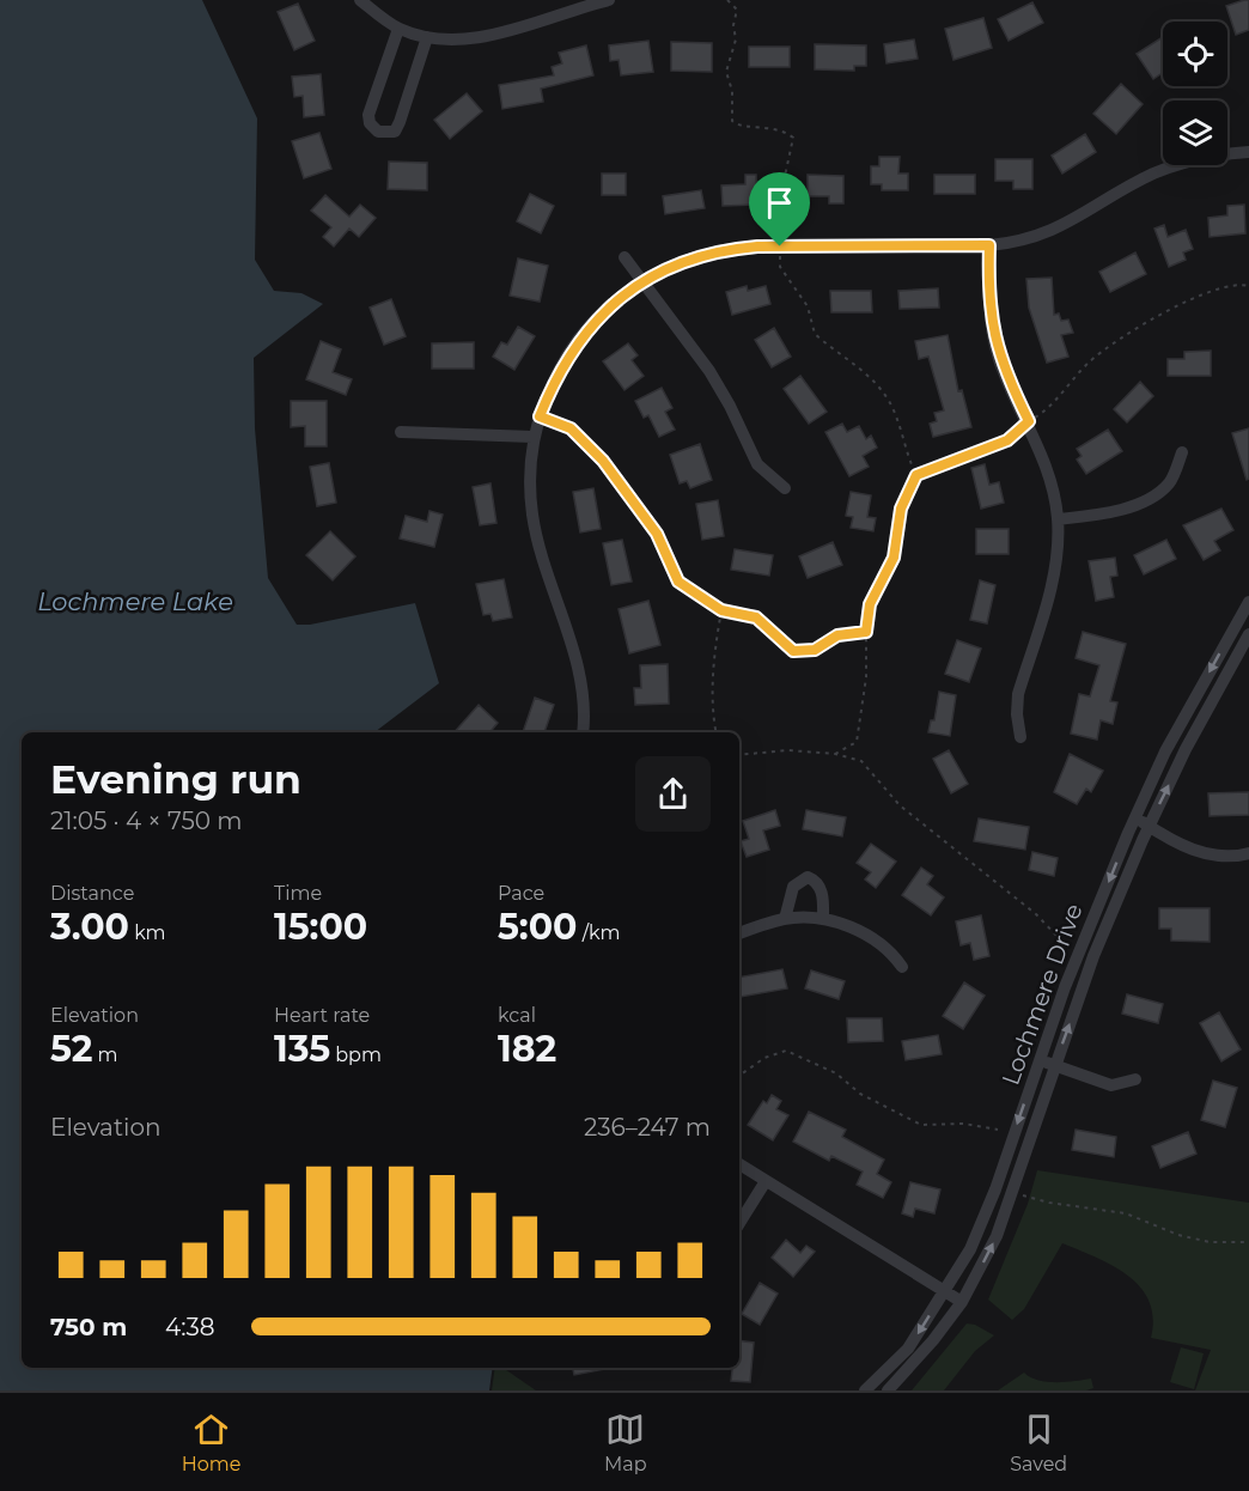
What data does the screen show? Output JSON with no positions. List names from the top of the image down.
{
  "streets": {
    "street": ["Lochmere Drive"]
  },
  "water": ["Lochmere Lake"],
  "page": {
    "heading": ["Evening run", "21:05 · 4 × 750 m"],
    "stats": [
      ["Distance", "3.00 km"],
      ["Time", "15:00"],
      ["Pace", "5:00 /km"],
      ["Elevation", "52 m"],
      ["Heart rate", "135 bpm"],
      ["kcal", "182"]
    ],
    "chart": ["Elevation", "236–247 m"],
    "list": [
      {
        "name": "750 m",
        "note": "4:38"
      }
    ],
    "tabs": ["Home", "Map", "Saved"]
  }
}
